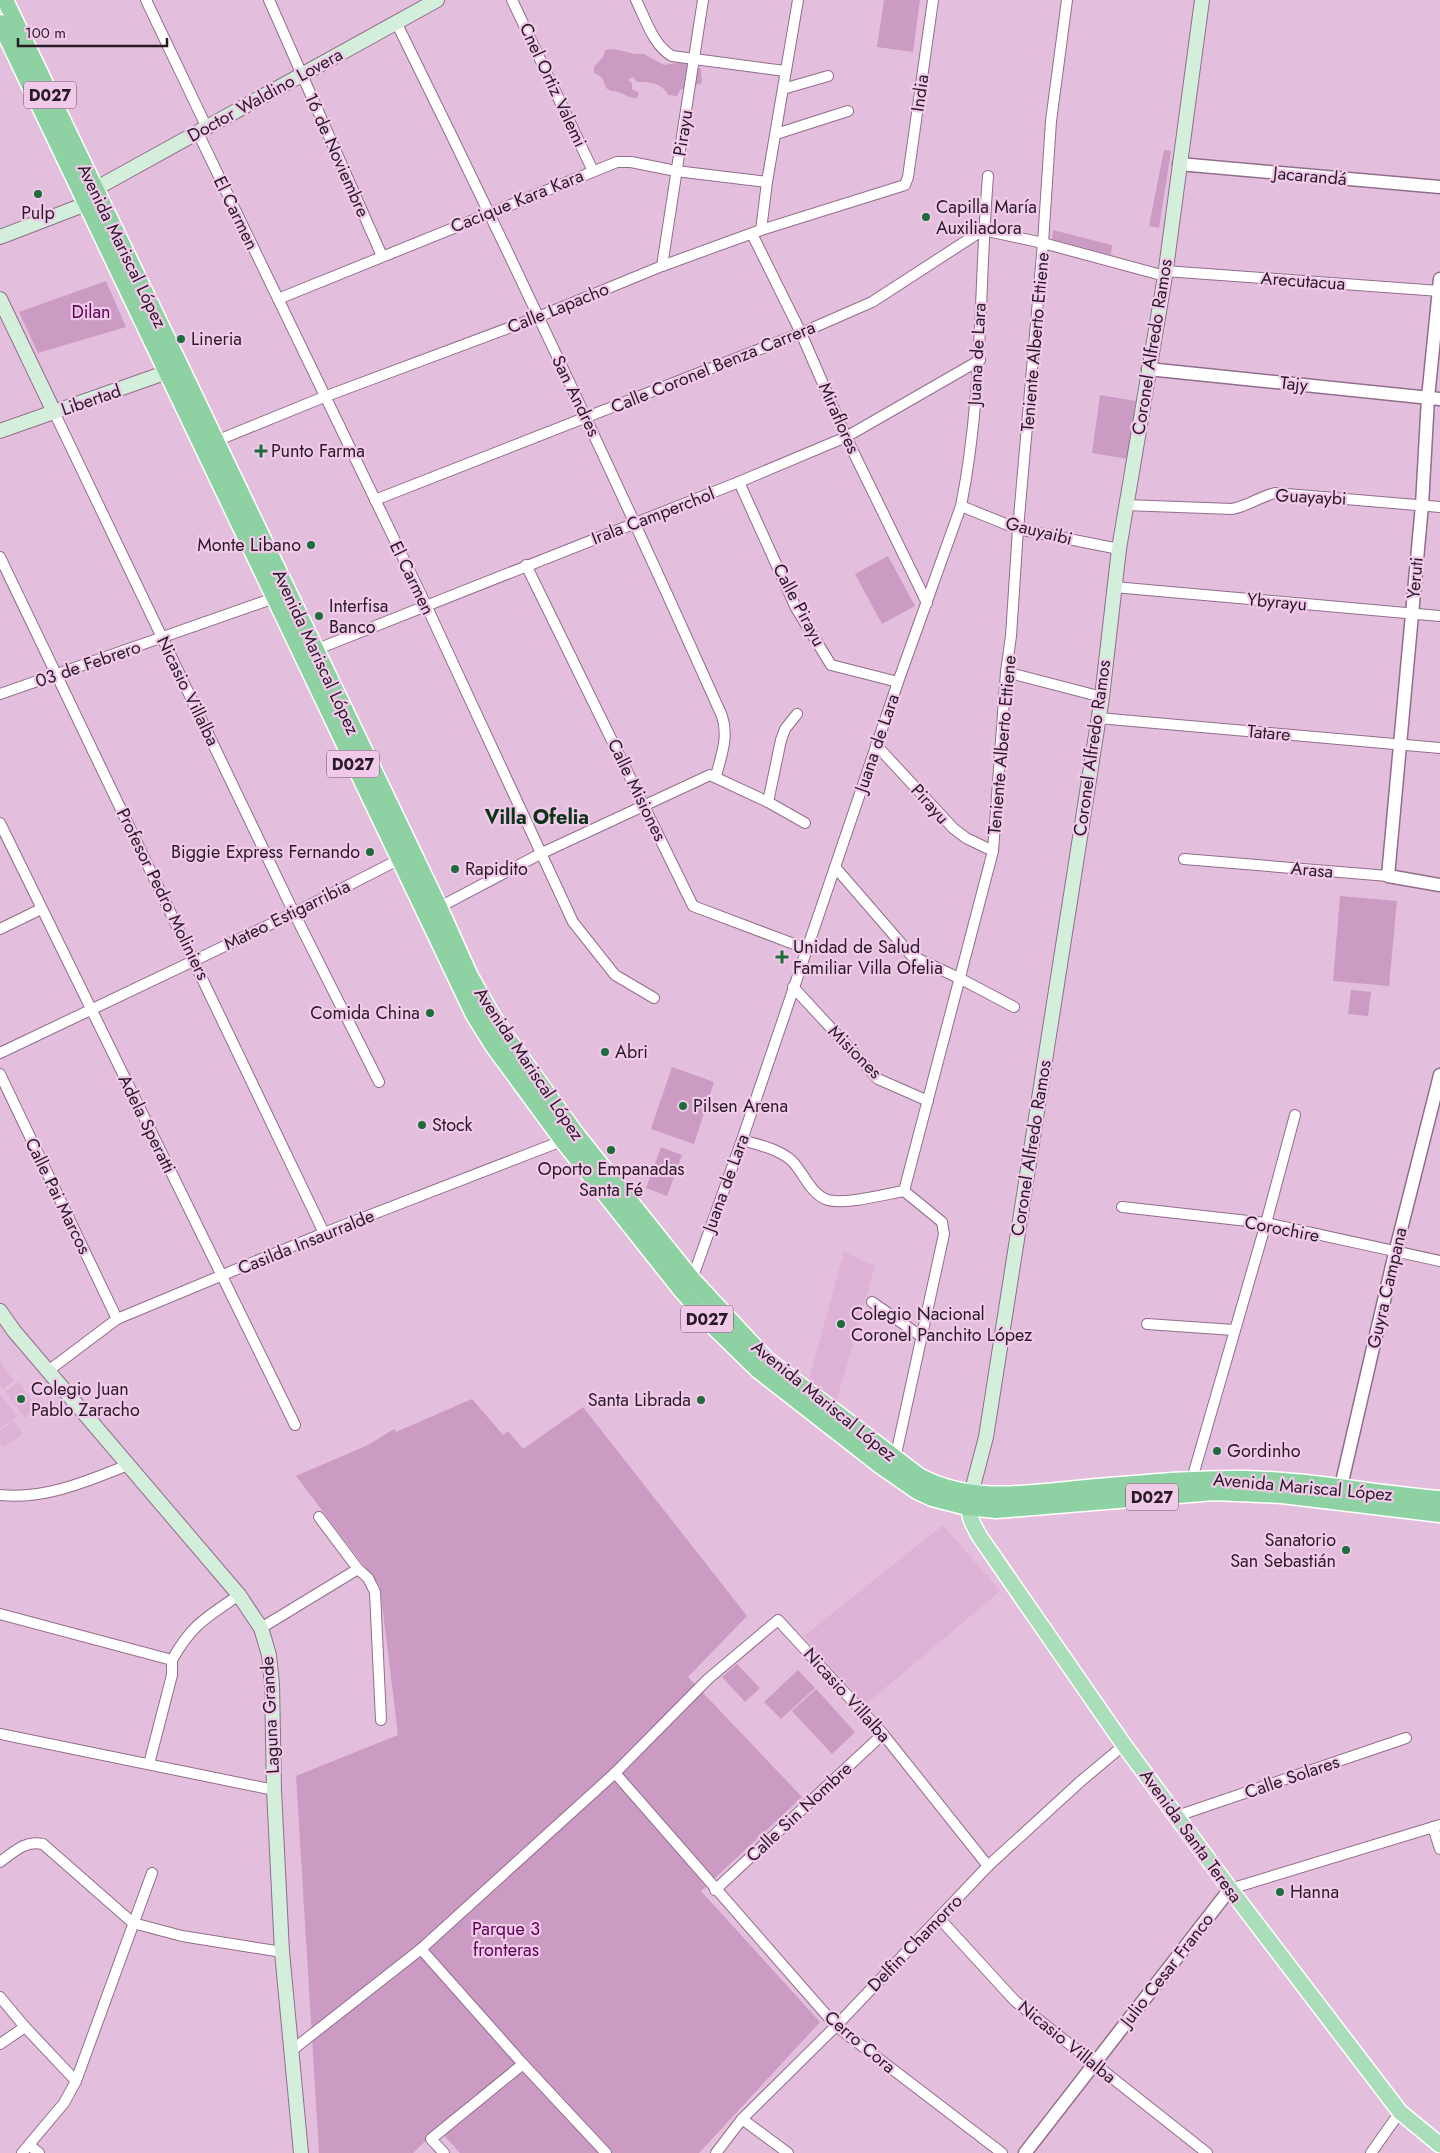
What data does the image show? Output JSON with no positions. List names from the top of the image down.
{
  "streets": {
    "highway": ["D027", "Avenida Mariscal López"],
    "main road": [
      "Doctor Waldino Lovera",
      "Coronel Alfredo Ramos",
      "Libertad",
      "Nicasio Villalba",
      "Laguna Grande",
      "Avenida Santa Teresa"
    ],
    "street": [
      "Cnel Ortiz Valemi",
      "India",
      "Pirayu",
      "16 de Noviembre",
      "Jacarandá",
      "Cacique Kara Kara",
      "El Carmen",
      "Arecutacua",
      "Calle Lapacho",
      "Teniente Alberto Ettiene",
      "Juana de Lara",
      "Calle Coronel Benza Carrera",
      "Tajy",
      "San Andres",
      "Miraflores",
      "Guayaybi",
      "Irala Camperchol",
      "Gauyaibi",
      "Yeruti",
      "Ybyrayu",
      "Calle Pirayu",
      "03 de Febrero",
      "Tatare",
      "Calle Misiones",
      "Arasa",
      "Profesor Pedro Moliniers",
      "Mateo Estigarribia",
      "Misiones",
      "Adela Speratti",
      "Calle Pai Marcos",
      "Corochire",
      "Casilda Insaurralde",
      "Guyra Campana",
      "Calle Solares",
      "Calle Sin Nombre",
      "Delfin Chamorro",
      "Julio Cesar Franco",
      "Cerro Cora"
    ]
  },
  "crossings": [
    ["Cnel Ortiz Valemi", "Cacique Kara Kara"],
    ["India", "Calle Lapacho"],
    ["Doctor Waldino Lovera", "16 de Noviembre"],
    ["Doctor Waldino Lovera", "El Carmen"],
    ["Doctor Waldino Lovera", "Avenida Mariscal López"],
    ["Doctor Waldino Lovera", "San Andres"],
    ["Pirayu", "Cacique Kara Kara"],
    ["Pirayu", "Calle Lapacho"],
    ["Pirayu", "Teniente Alberto Ettiene"],
    ["Pirayu", "Juana de Lara"],
    ["16 de Noviembre", "Cacique Kara Kara"],
    ["Jacarandá", "Coronel Alfredo Ramos"],
    ["Cacique Kara Kara", "El Carmen"],
    ["Cacique Kara Kara", "San Andres"],
    ["El Carmen", "Calle Lapacho"],
    ["El Carmen", "Calle Coronel Benza Carrera"],
    ["El Carmen", "Irala Camperchol"],
    ["Avenida Mariscal López", "Calle Lapacho"],
    ["Avenida Mariscal López", "Coronel Alfredo Ramos"],
    ["Avenida Mariscal López", "Juana de Lara"],
    ["Avenida Mariscal López", "Libertad"],
    ["Avenida Mariscal López", "Irala Camperchol"],
    ["Avenida Mariscal López", "03 de Febrero"],
    ["Avenida Mariscal López", "Mateo Estigarribia"],
    ["Avenida Mariscal López", "Casilda Insaurralde"],
    ["Avenida Mariscal López", "Guyra Campana"],
    ["Avenida Mariscal López", "Avenida Santa Teresa"],
    ["Arecutacua", "Teniente Alberto Ettiene"],
    ["Arecutacua", "Coronel Alfredo Ramos"],
    ["Arecutacua", "Juana de Lara"],
    ["Arecutacua", "Calle Coronel Benza Carrera"],
    ["Arecutacua", "Yeruti"],
    ["Calle Lapacho", "San Andres"],
    ["Calle Lapacho", "Miraflores"],
    ["Teniente Alberto Ettiene", "Gauyaibi"],
    ["Teniente Alberto Ettiene", "Misiones"],
    ["Coronel Alfredo Ramos", "Tajy"],
    ["Coronel Alfredo Ramos", "Guayaybi"],
    ["Coronel Alfredo Ramos", "Gauyaibi"],
    ["Coronel Alfredo Ramos", "Ybyrayu"],
    ["Coronel Alfredo Ramos", "Tatare"],
    ["Coronel Alfredo Ramos", "Avenida Santa Teresa"],
    ["Juana de Lara", "Calle Coronel Benza Carrera"],
    ["Juana de Lara", "Miraflores"],
    ["Juana de Lara", "Irala Camperchol"],
    ["Juana de Lara", "Gauyaibi"],
    ["Juana de Lara", "Calle Pirayu"],
    ["Juana de Lara", "Calle Misiones"],
    ["Juana de Lara", "Misiones"],
    ["Calle Coronel Benza Carrera", "San Andres"],
    ["Calle Coronel Benza Carrera", "Miraflores"],
    ["Tajy", "Yeruti"],
    ["San Andres", "Irala Camperchol"],
    ["Libertad", "Nicasio Villalba"],
    ["Miraflores", "Irala Camperchol"],
    ["Guayaybi", "Yeruti"],
    ["Irala Camperchol", "Calle Pirayu"],
    ["Irala Camperchol", "Calle Misiones"],
    ["Yeruti", "Ybyrayu"],
    ["Yeruti", "Tatare"],
    ["Yeruti", "Arasa"],
    ["03 de Febrero", "Nicasio Villalba"],
    ["03 de Febrero", "Profesor Pedro Moliniers"],
    ["Nicasio Villalba", "Mateo Estigarribia"],
    ["Nicasio Villalba", "Calle Sin Nombre"],
    ["Nicasio Villalba", "Delfin Chamorro"],
    ["Nicasio Villalba", "Julio Cesar Franco"],
    ["Nicasio Villalba", "Cerro Cora"],
    ["Profesor Pedro Moliniers", "Mateo Estigarribia"],
    ["Profesor Pedro Moliniers", "Casilda Insaurralde"],
    ["Mateo Estigarribia", "Adela Speratti"],
    ["Adela Speratti", "Casilda Insaurralde"],
    ["Calle Pai Marcos", "Casilda Insaurralde"],
    ["Corochire", "Guyra Campana"],
    ["Casilda Insaurralde", "Laguna Grande"],
    ["Calle Solares", "Avenida Santa Teresa"],
    ["Calle Sin Nombre", "Cerro Cora"],
    ["Avenida Santa Teresa", "Delfin Chamorro"],
    ["Avenida Santa Teresa", "Julio Cesar Franco"],
    ["Delfin Chamorro", "Cerro Cora"]
  ],
  "districts": ["Villa Ofelia"],
  "parks": ["Dilan", "Parque 3 fronteras"],
  "places": {
    "other": [
      "Pulp",
      "Capilla María Auxiliadora",
      "Lineria",
      "Monte Libano",
      "Interfisa Banco",
      "Biggie Express Fernando",
      "Rapidito",
      "Comida China",
      "Abri",
      "Pilsen Arena",
      "Stock",
      "Oporto Empanadas Santa Fé",
      "Colegio Nacional Coronel Panchito López",
      "Colegio Juan Pablo Zaracho",
      "Santa Librada",
      "Gordinho",
      "Sanatorio San Sebastián",
      "Hanna"
    ],
    "health": ["Punto Farma", "Unidad de Salud Familiar Villa Ofelia"]
  },
  "scale_bar": "100 m"
}
